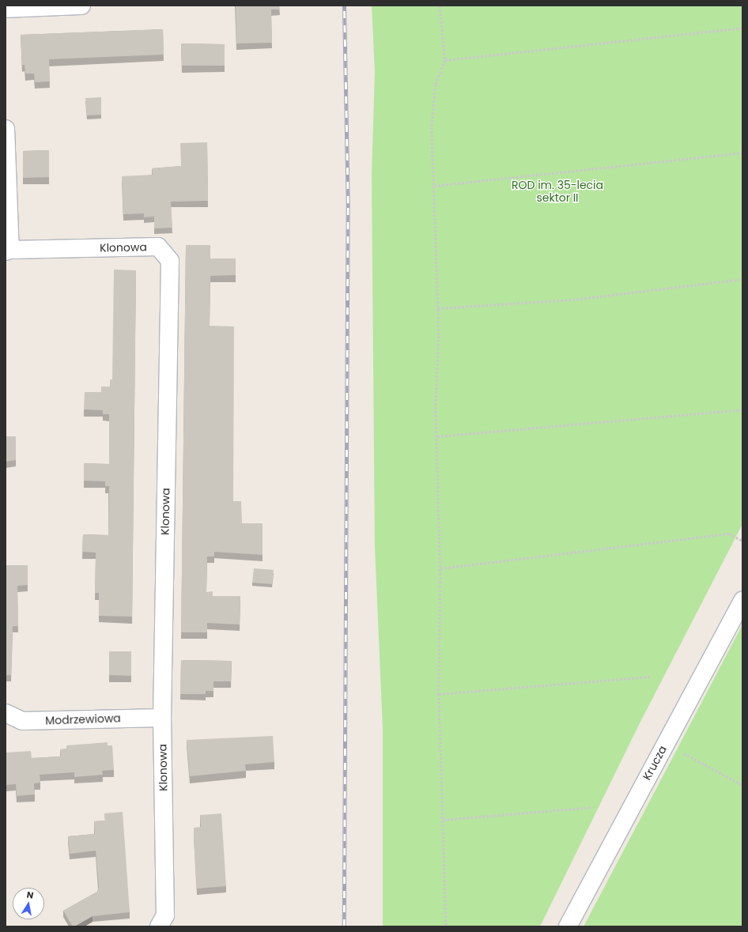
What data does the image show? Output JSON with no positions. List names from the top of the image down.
{
  "streets": {
    "street": ["Klonowa", "Modrzewiowa", "Krucza"]
  },
  "crossings": [
    ["Klonowa", "Modrzewiowa"]
  ],
  "parks": ["ROD im. 35-lecia sektor II"],
  "north": "top"
}
